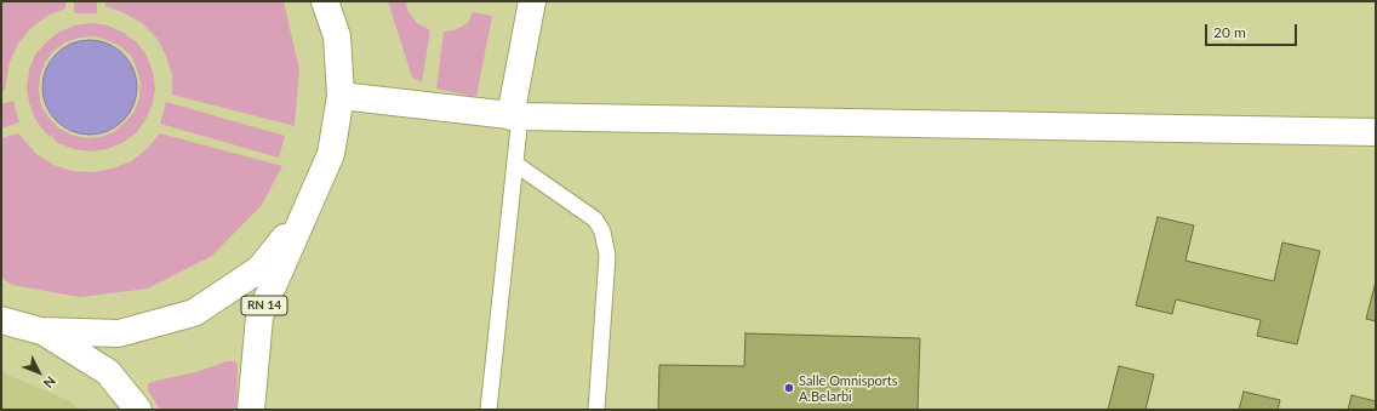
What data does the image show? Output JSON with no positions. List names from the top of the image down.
{
  "streets": {
    "main road": ["RN 14"]
  },
  "places": ["Salle Omnisports A.Belarbi"],
  "scale_bar": "20 m",
  "north": "bottom right"
}
